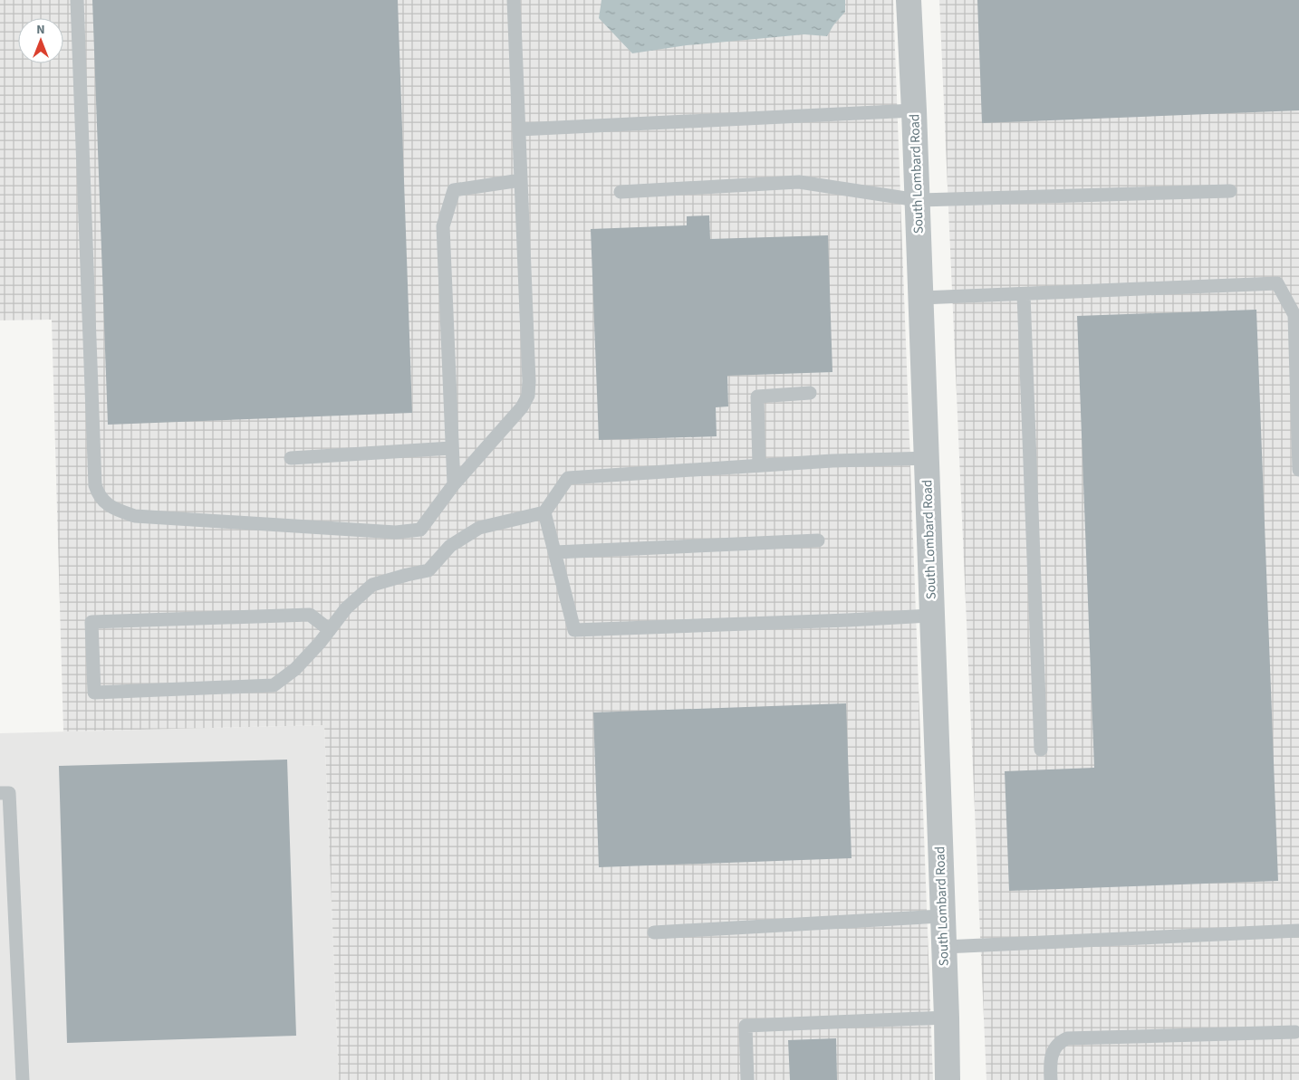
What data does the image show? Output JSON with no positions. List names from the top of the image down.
{
  "streets": {
    "street": ["South Lombard Road"]
  },
  "north": "top"
}
